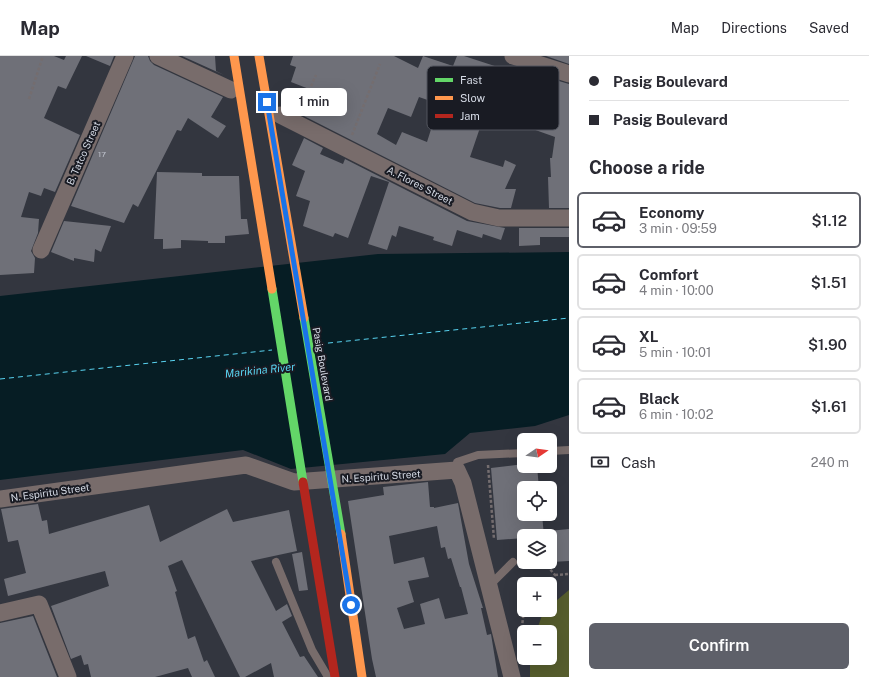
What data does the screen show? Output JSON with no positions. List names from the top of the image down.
{
  "streets": {
    "main road": ["Pasig Boulevard"],
    "street": ["B. Tatco Street", "A. Flores Street", "N. Espiritu Street"]
  },
  "water": ["Marikina River"],
  "house_numbers": ["17"],
  "legend": ["Fast", "Slow", "Jam"],
  "north": "right",
  "page": {
    "header": "Map",
    "nav": ["Map", "Directions", "Saved"],
    "banner": ["Pasig Boulevard", "Pasig Boulevard"],
    "bubble": "1 min",
    "heading": "Choose a ride",
    "list": [
      {
        "name": "Economy",
        "note": "3 min · 09:59",
        "value": "$1.12"
      },
      {
        "name": "Comfort",
        "note": "4 min · 10:00",
        "value": "$1.51"
      },
      {
        "name": "XL",
        "note": "5 min · 10:01",
        "value": "$1.90"
      },
      {
        "name": "Black",
        "note": "6 min · 10:02",
        "value": "$1.61"
      }
    ],
    "map_buttons": ["+", "−"],
    "pay": ["Cash", "240 m"],
    "buttons": "Confirm"
  }
}
